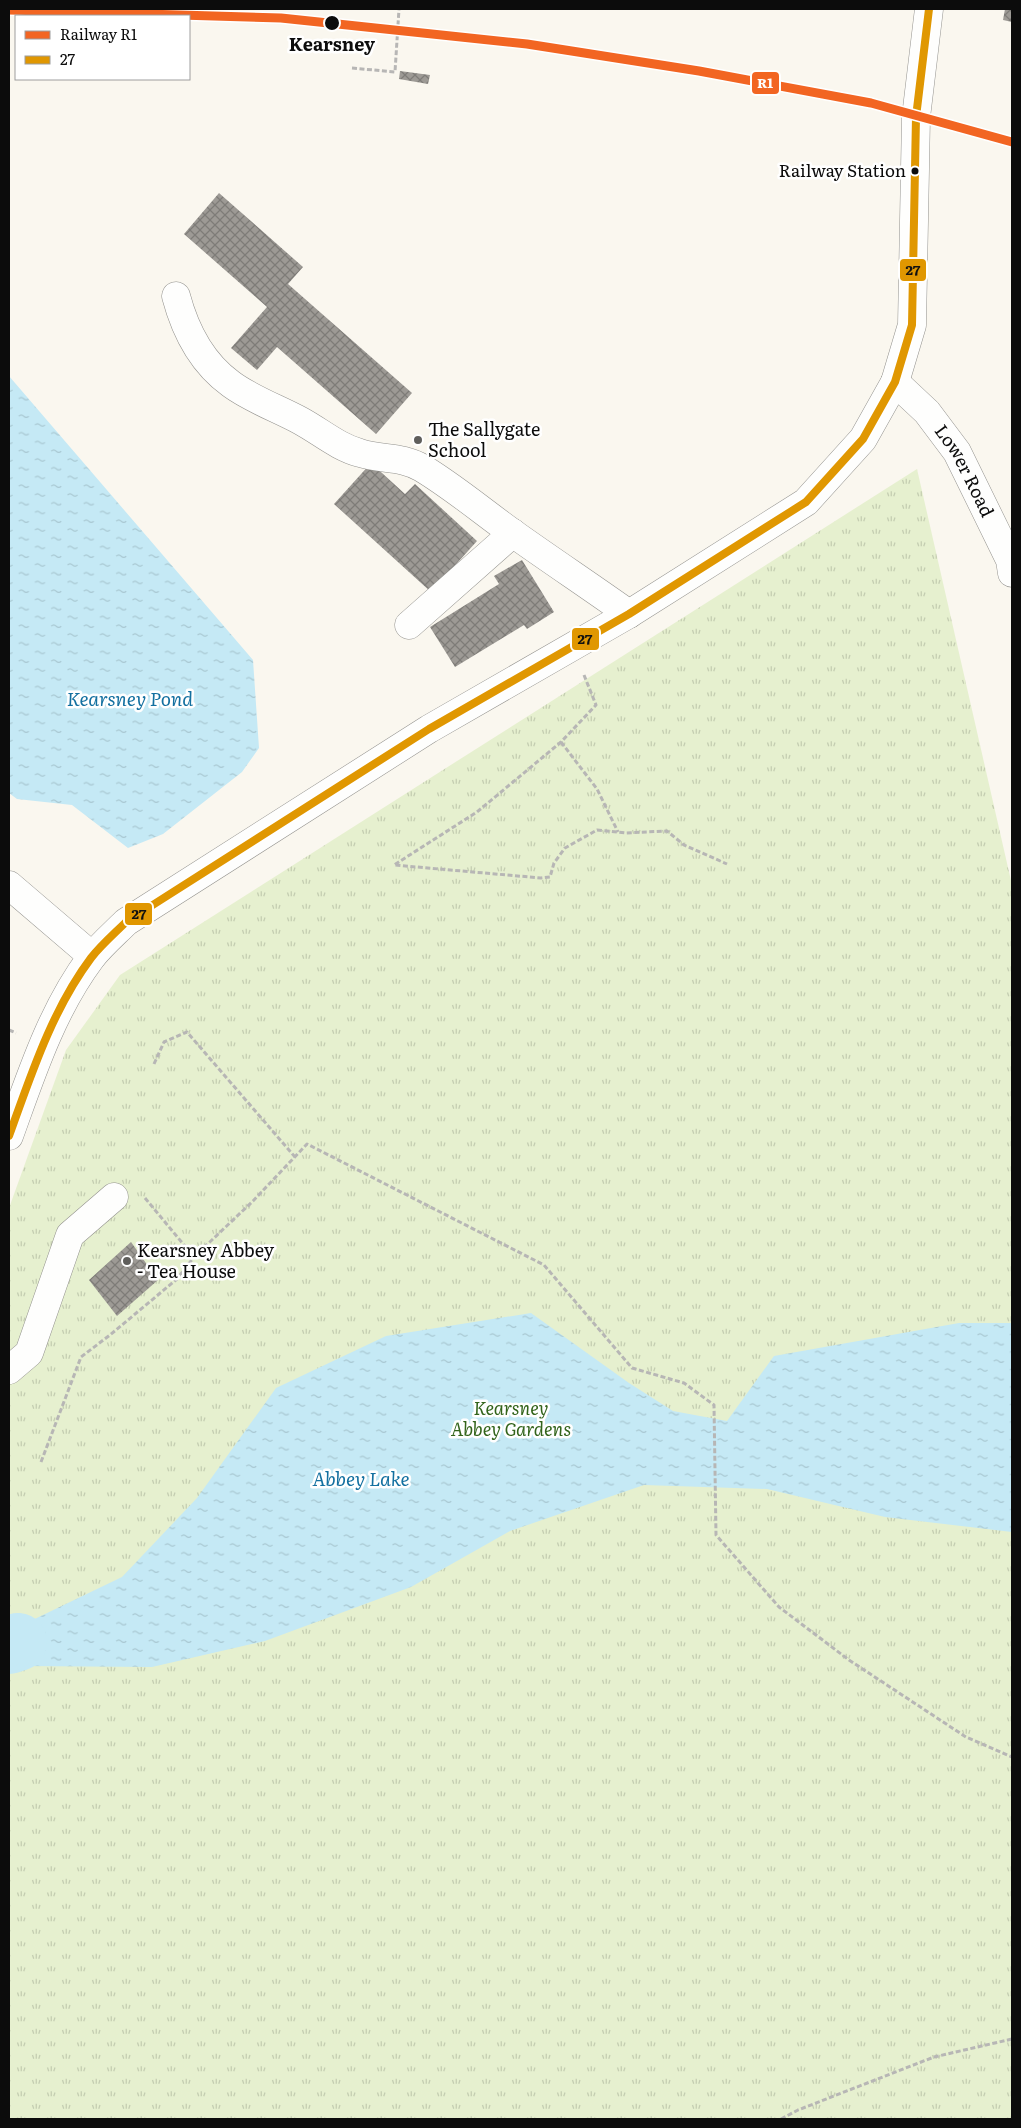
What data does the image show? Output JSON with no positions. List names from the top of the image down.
{
  "streets": {
    "street": ["Lower Road"]
  },
  "water": ["Kearsney Pond", "Abbey Lake"],
  "parks": ["Kearsney Abbey Gardens"],
  "places": [
    "Kearsney",
    "Railway Station",
    "The Sallygate School",
    "Kearsney Abbey - Tea House"
  ],
  "lines": ["transit line 27", "rail line R1"],
  "legend": ["Railway R1", "27"]
}
